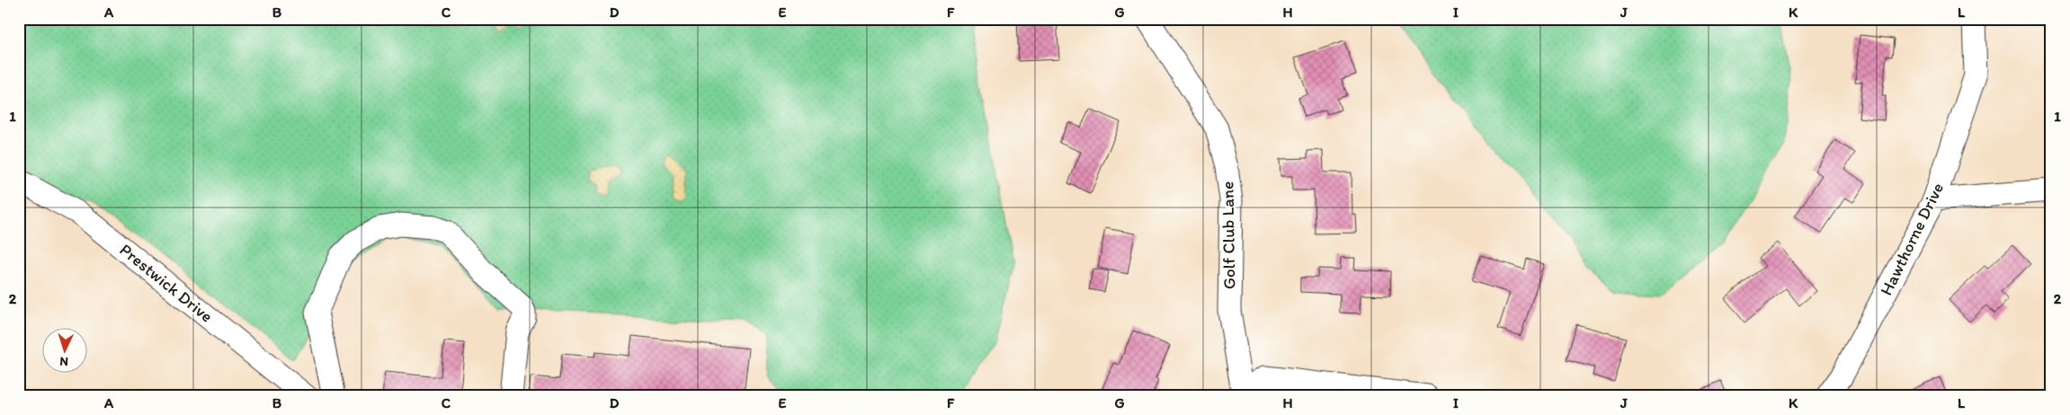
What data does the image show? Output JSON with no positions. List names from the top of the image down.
{
  "streets": {
    "street": ["Golf Club Lane", "Hawthorne Drive", "Prestwick Drive"]
  },
  "north": "bottom",
  "grid": {
    "columns": [
      "A",
      "B",
      "C",
      "D",
      "E",
      "F",
      "G",
      "H",
      "I",
      "J",
      "K",
      "L"
    ],
    "rows": ["1", "2"]
  }
}
